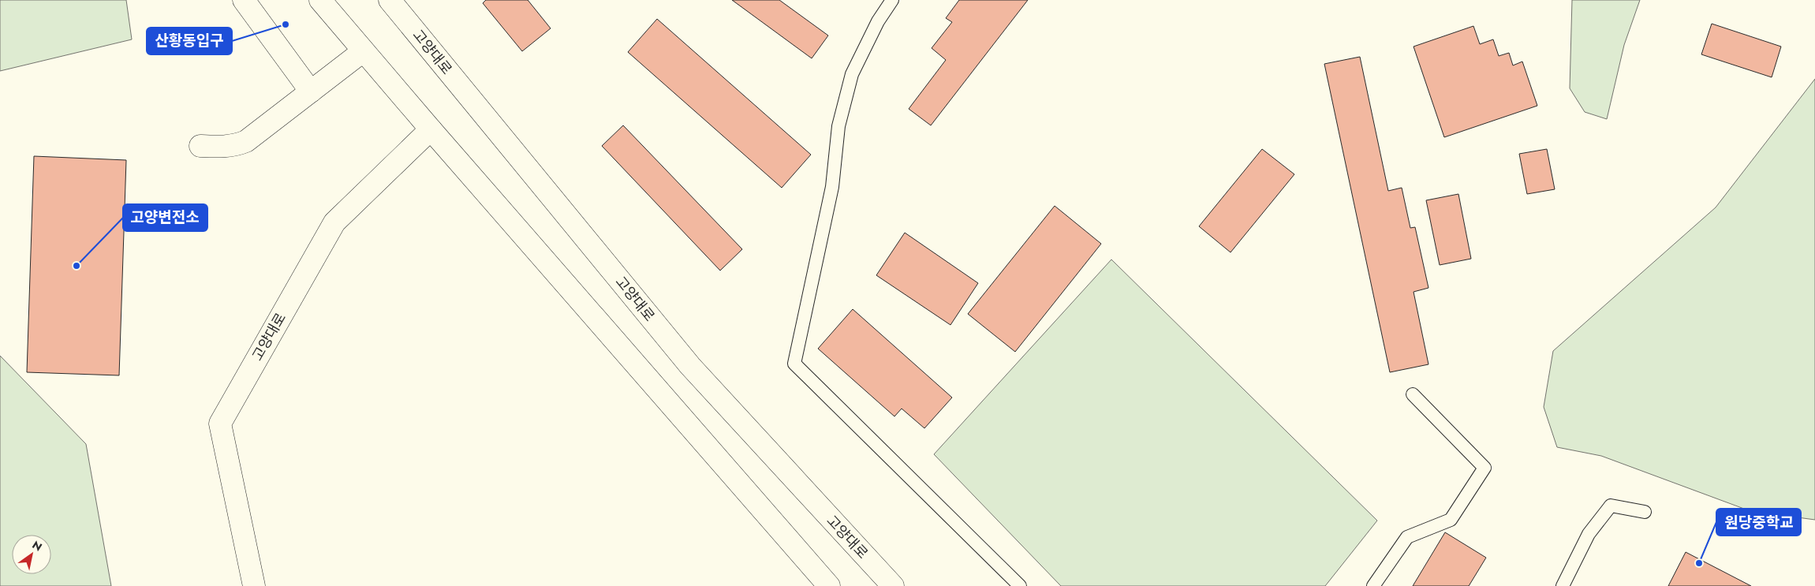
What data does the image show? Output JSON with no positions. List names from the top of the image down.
{
  "streets": {
    "main road": ["고양대로"]
  },
  "places": ["산황동입구", "고양변전소", "원당중학교"],
  "north": "top right"
}
